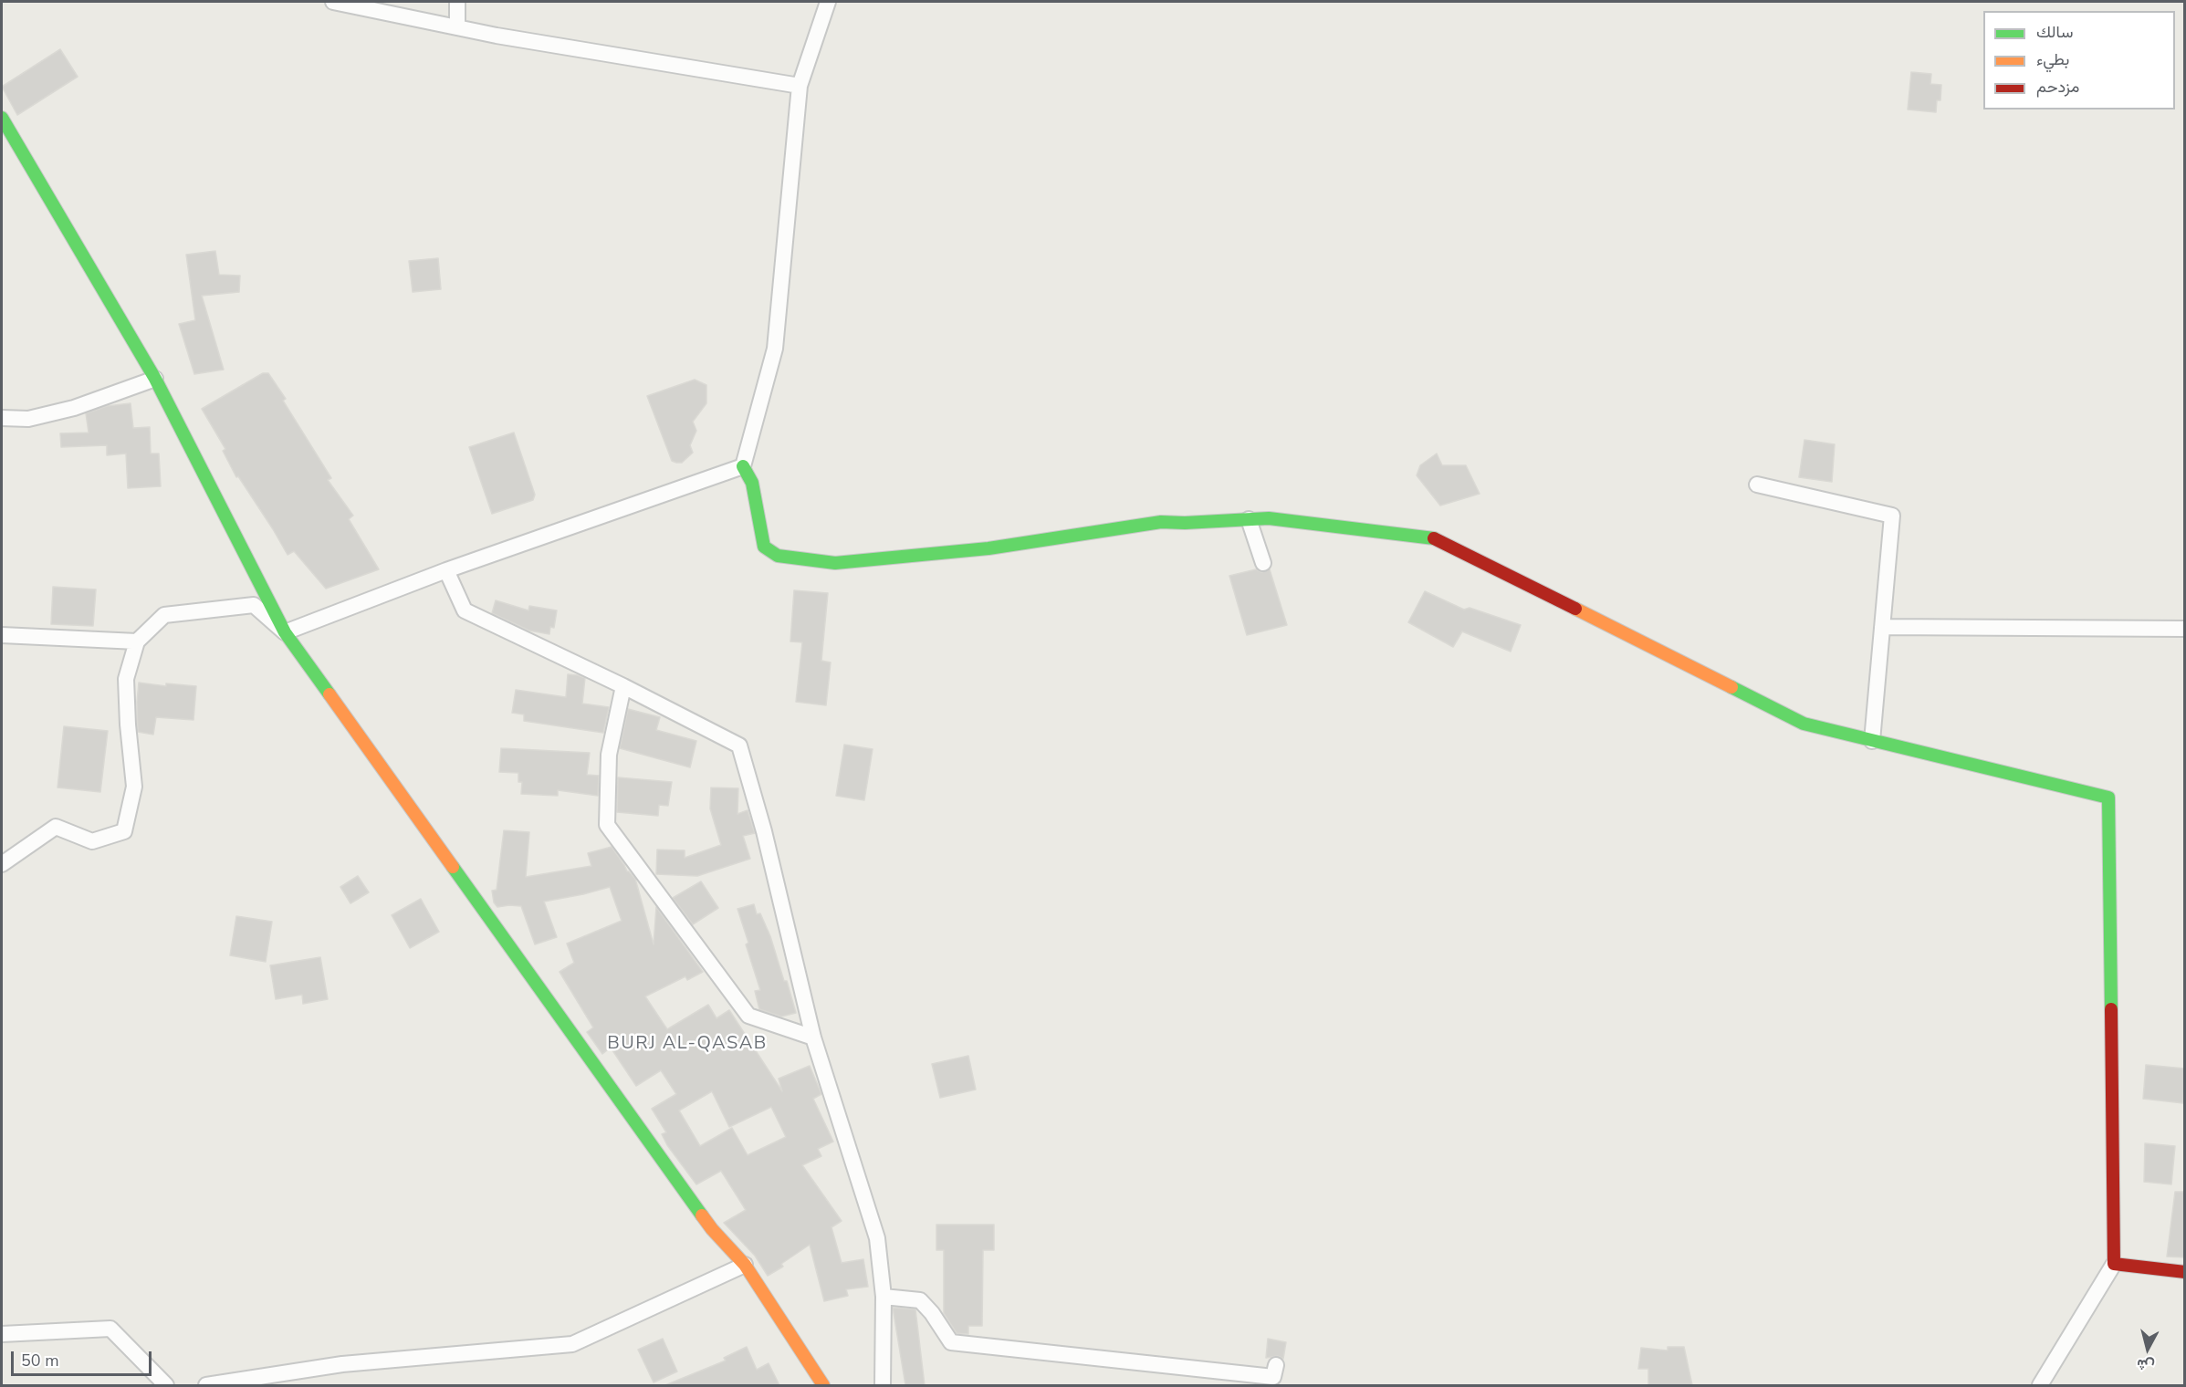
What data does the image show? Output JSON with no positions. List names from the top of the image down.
{
  "districts": ["BURJ AL-QASAB"],
  "legend": ["سالك", "بطيء", "مزدحم"],
  "scale_bar": "50 m",
  "north": "bottom"
}
